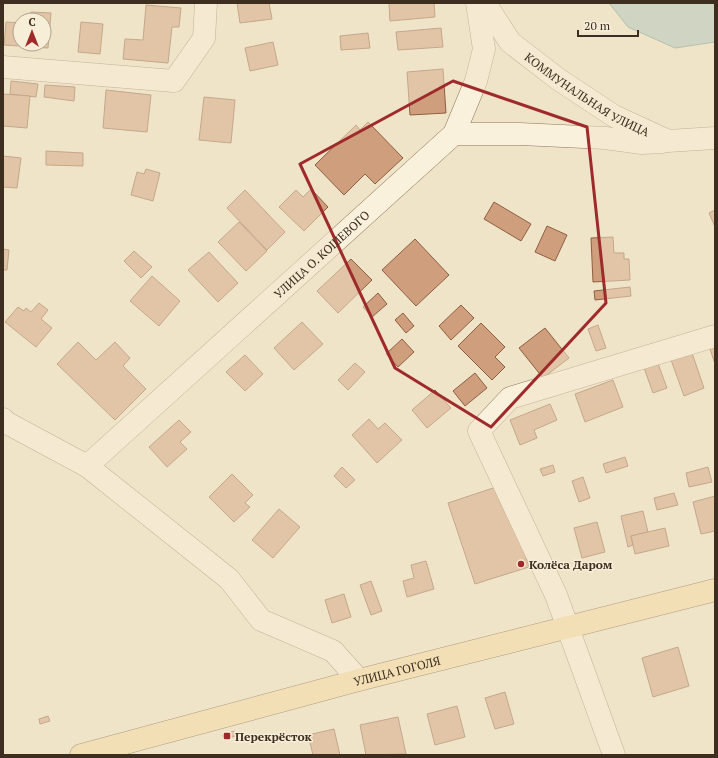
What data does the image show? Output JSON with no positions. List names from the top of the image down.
{
  "streets": {
    "main road": ["УЛИЦА ГОГОЛЯ"],
    "street": ["КОММУНАЛЬНАЯ УЛИЦА", "УЛИЦА О. КОШЕВОГО"]
  },
  "places": {
    "other": ["Колёса Даром"],
    "transit": ["Перекрёсток"]
  },
  "scale_bar": "20 m",
  "north": "top"
}
